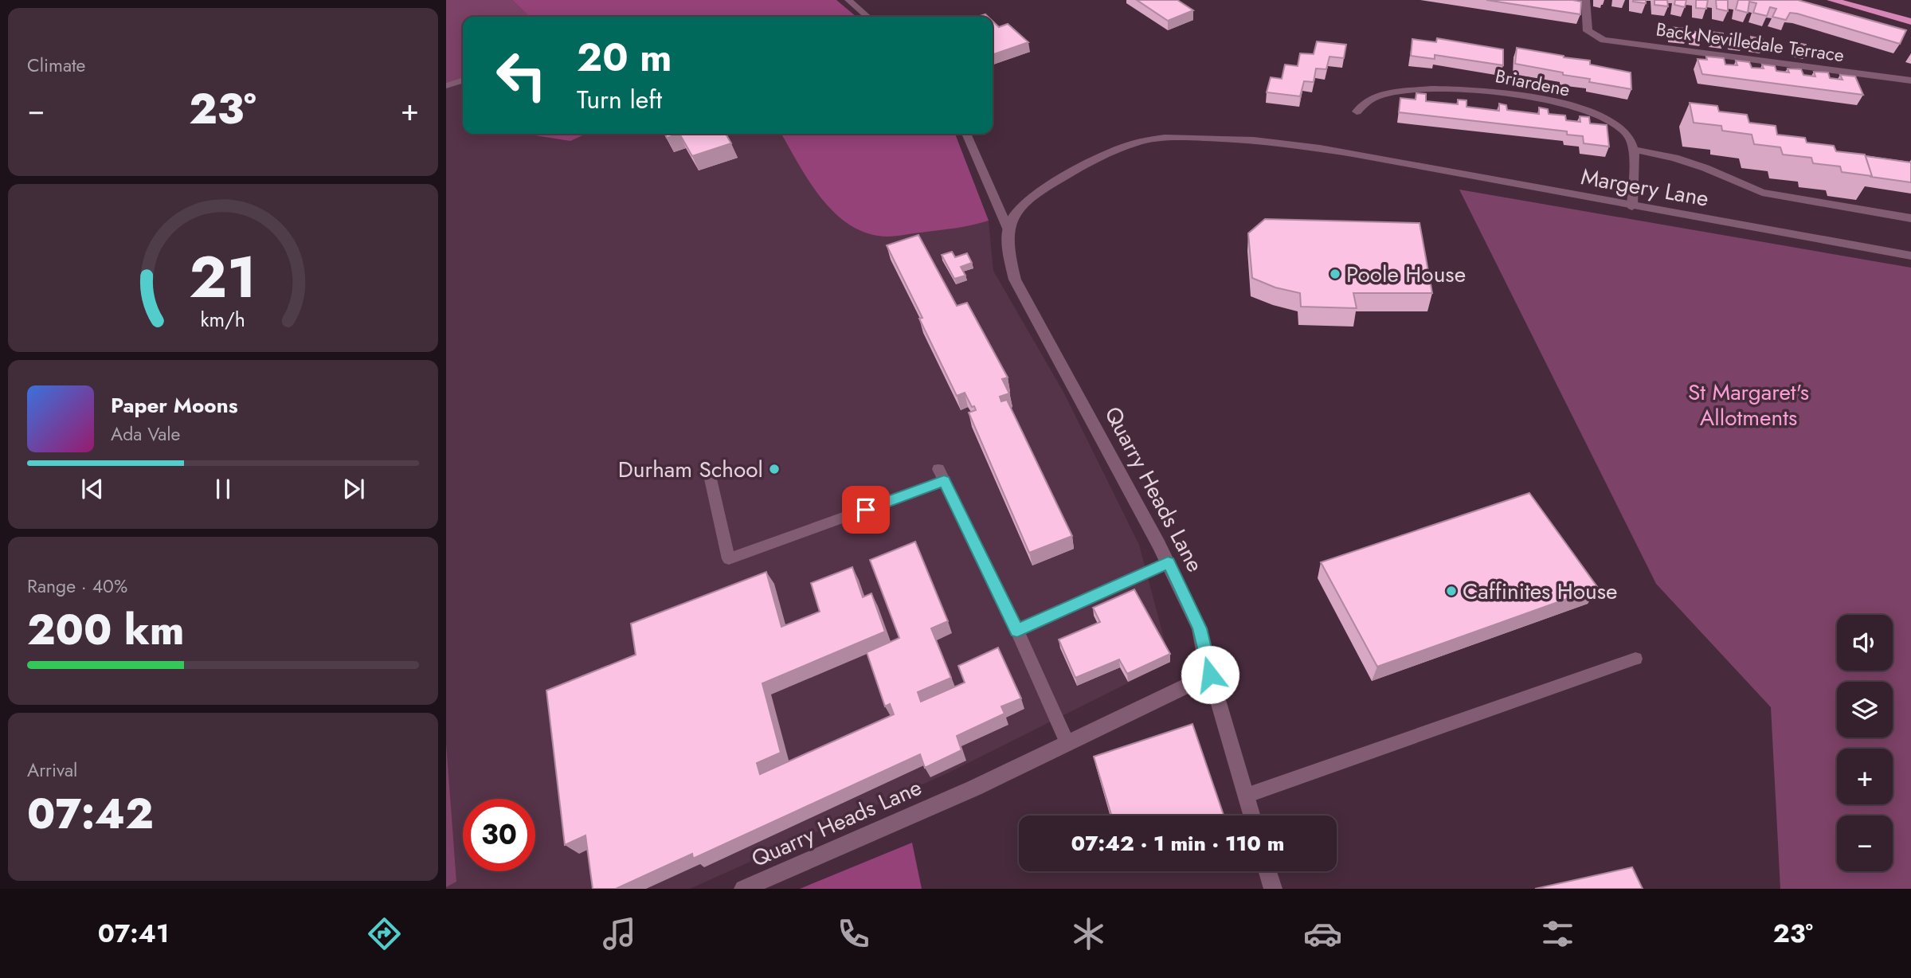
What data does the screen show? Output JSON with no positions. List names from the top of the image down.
{
  "streets": {
    "street": [
      "Back Nevilledale Terrace",
      "Briardene",
      "Margery Lane",
      "Quarry Heads Lane"
    ]
  },
  "crossings": [
    ["Margery Lane", "Quarry Heads Lane"]
  ],
  "parks": ["St Margaret's Allotments"],
  "places": ["Poole House", "Durham School", "Caffinites House"],
  "page": {
    "tile": [
      "Climate",
      ["Range · 40%", "200 km"],
      ["Arrival", "07:42"]
    ],
    "turn": ["20 m", "Turn left"],
    "heat": ["−", "23°", "+"],
    "song": ["Paper Moons", "Ada Vale"],
    "map_buttons": ["+", "−"],
    "limit": "30",
    "trip": "07:42 · 1 min · 110 m",
    "tabs": ["07:41", "23°"],
    "gauge": ["21", "km/h"]
  }
}
